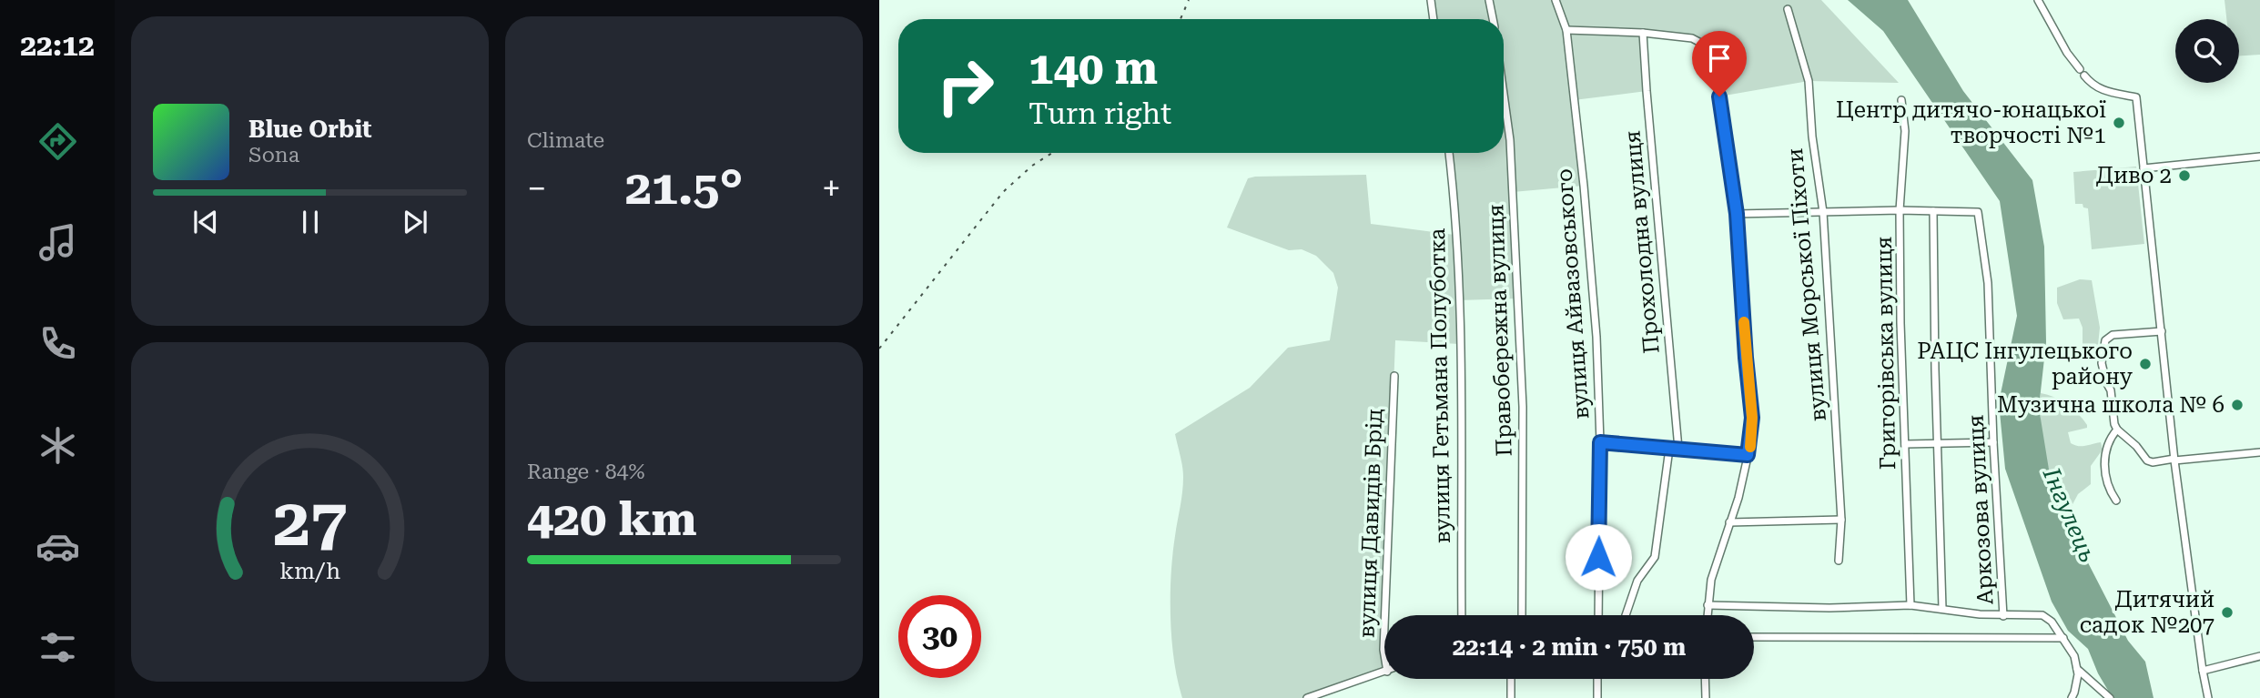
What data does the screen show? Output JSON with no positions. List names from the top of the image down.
{
  "streets": {
    "street": [
      "Прохолодна вулиця",
      "вулиця Морської Піхоти",
      "вулиця Айвазовського",
      "Правобережна вулиця",
      "Григорівська вулиця",
      "вулиця Гетьмана Полуботка",
      "Аркозова вулиця",
      "вулиця Давидів Брід"
    ]
  },
  "water": ["Інгулець"],
  "places": [
    "Центр дитячо-юнацької творчості №1",
    "Диво 2",
    "РАЦС Інгулецького району",
    "Музична школа № 6",
    "Дитячий садок №207"
  ],
  "page": {
    "tabs": "22:12",
    "tile": [
      "Climate",
      ["Range · 84%", "420 km"]
    ],
    "turn": ["140 m", "Turn right"],
    "song": ["Blue Orbit", "Sona"],
    "heat": ["−", "21.5°", "+"],
    "limit": "30",
    "trip": "22:14 · 2 min · 750 m",
    "gauge": ["27", "km/h"]
  }
}
